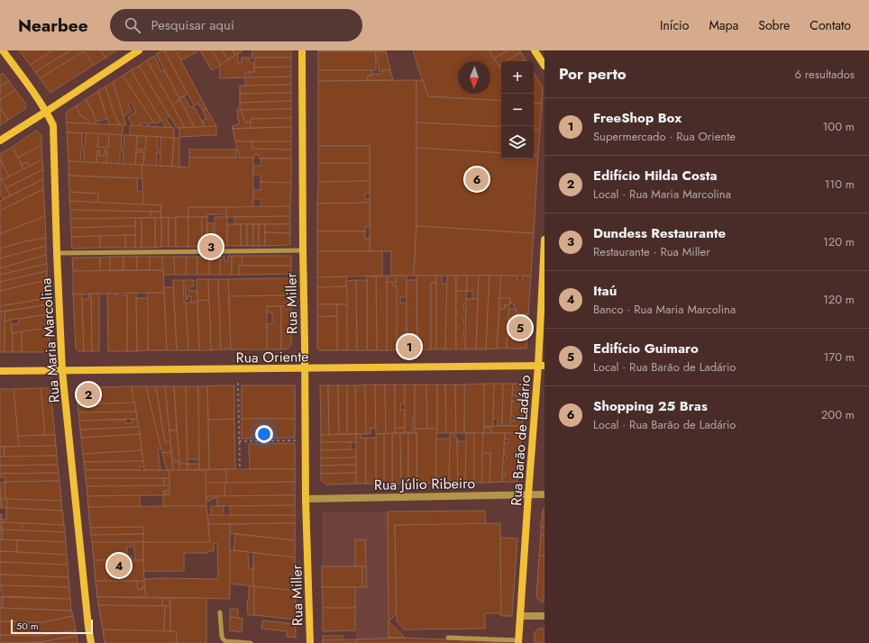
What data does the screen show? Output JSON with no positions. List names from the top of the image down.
{
  "streets": {
    "main road": [
      "Rua Miller",
      "Rua Maria Marcolina",
      "Rua Oriente",
      "Rua Barão de Ladário"
    ],
    "street": ["Rua Júlio Ribeiro"]
  },
  "crossings": [
    ["Rua Miller", "Rua Oriente"],
    ["Rua Miller", "Rua Júlio Ribeiro"],
    ["Rua Maria Marcolina", "Rua Oriente"],
    ["Rua Oriente", "Rua Barão de Ladário"],
    ["Rua Barão de Ladário", "Rua Júlio Ribeiro"]
  ],
  "scale_bar": "50 m",
  "north": "bottom",
  "page": {
    "header": "Nearbee",
    "search": "Pesquisar aqui",
    "nav": [
      "Início",
      "Mapa",
      "Sobre",
      "Contato"
    ],
    "heading": ["Por perto", "6 resultados"],
    "map_buttons": ["+", "−"],
    "list": [
      {
        "mark": "1",
        "name": "FreeShop Box",
        "note": "Supermercado · Rua Oriente",
        "value": "100 m"
      },
      {
        "mark": "2",
        "name": "Edifício Hilda Costa",
        "note": "Local · Rua Maria Marcolina",
        "value": "110 m"
      },
      {
        "mark": "3",
        "name": "Dundess Restaurante",
        "note": "Restaurante · Rua Miller",
        "value": "120 m"
      },
      {
        "mark": "4",
        "name": "Itaú",
        "note": "Banco · Rua Maria Marcolina",
        "value": "120 m"
      },
      {
        "mark": "5",
        "name": "Edifício Guimaro",
        "note": "Local · Rua Barão de Ladário",
        "value": "170 m"
      },
      {
        "mark": "6",
        "name": "Shopping 25 Bras",
        "note": "Local · Rua Barão de Ladário",
        "value": "200 m"
      }
    ],
    "pins": [
      "6",
      "3",
      "5",
      "1",
      "2",
      "4"
    ],
    "scale": "50 m"
  }
}
